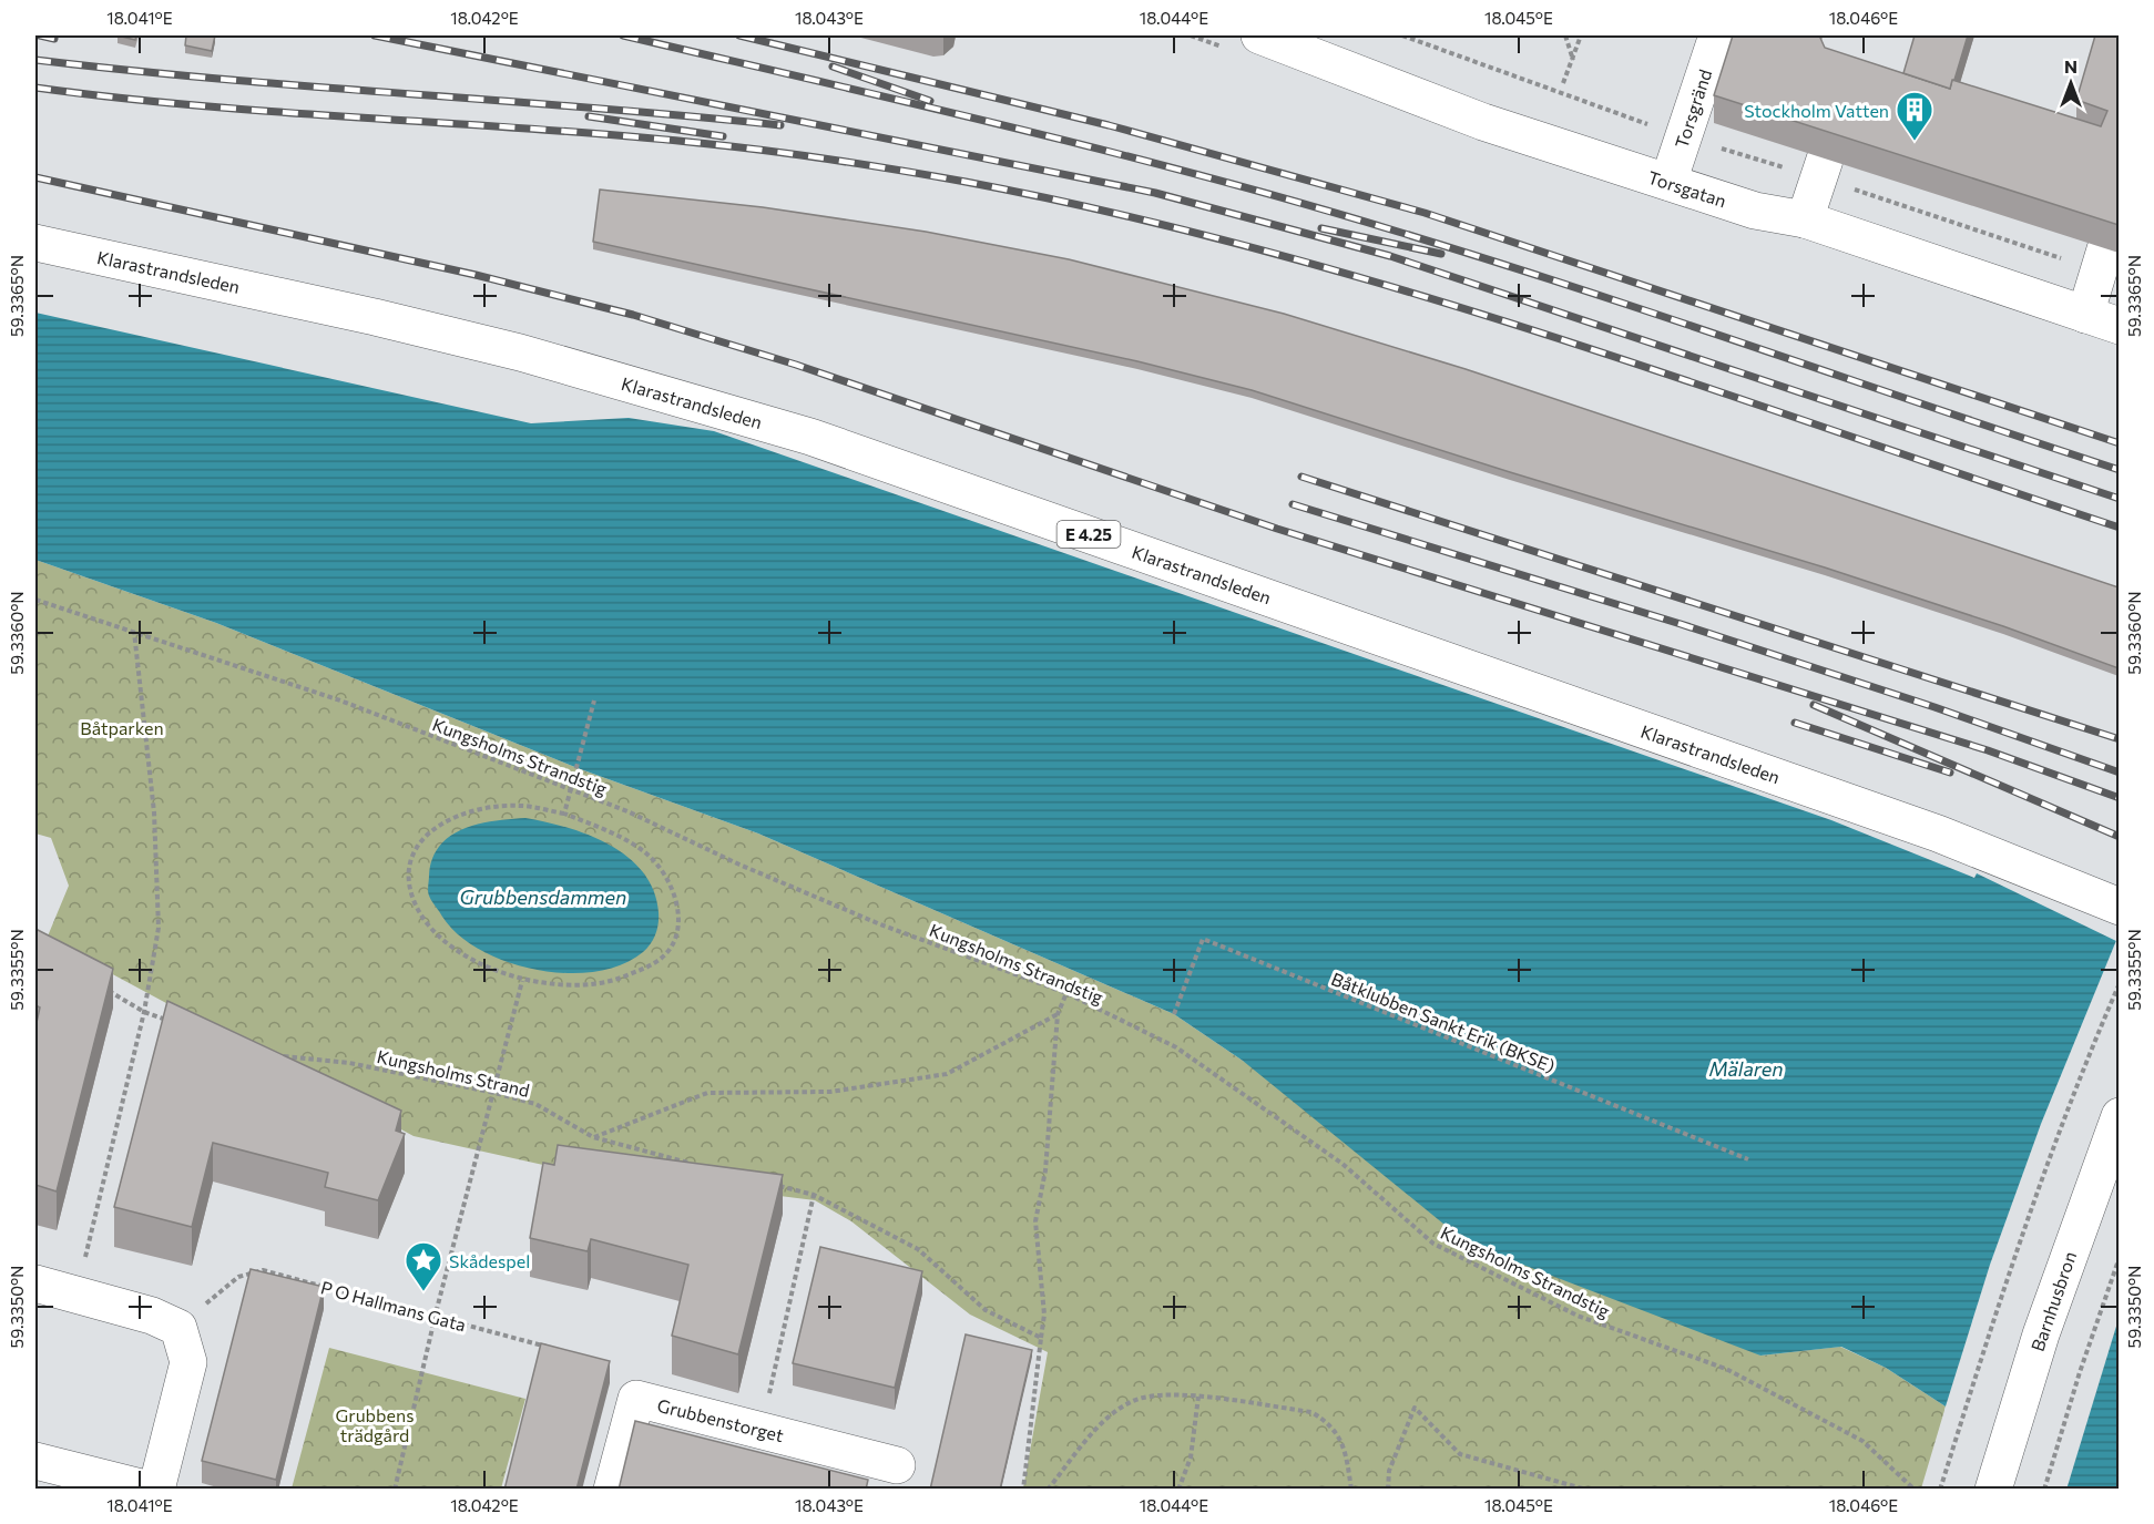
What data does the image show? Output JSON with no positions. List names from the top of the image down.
{
  "streets": {
    "main road": [
      "Torsgränd",
      "Torsgatan",
      "Klarastrandsleden",
      "E 4.25",
      "Barnhusbron",
      "Grubbenstorget"
    ],
    "path": [
      "Kungsholms Strandstig",
      "Båtklubben Sankt Erik (BKSE)",
      "Kungsholms Strand",
      "P O Hallmans Gata"
    ]
  },
  "crossings": [
    ["Torsgränd", "Torsgatan"]
  ],
  "water": ["Grubbensdammen", "Mälaren"],
  "parks": ["Båtparken", "Grubbens trädgård"],
  "places": {
    "building": ["Stockholm Vatten"],
    "place": ["Skådespel"]
  },
  "north": "top",
  "coordinates": [
    "18.041°E",
    "18.042°E",
    "18.043°E",
    "18.044°E",
    "18.045°E",
    "18.046°E",
    "59.3365°N",
    "59.3360°N",
    "59.3355°N",
    "59.3350°N"
  ]
}
